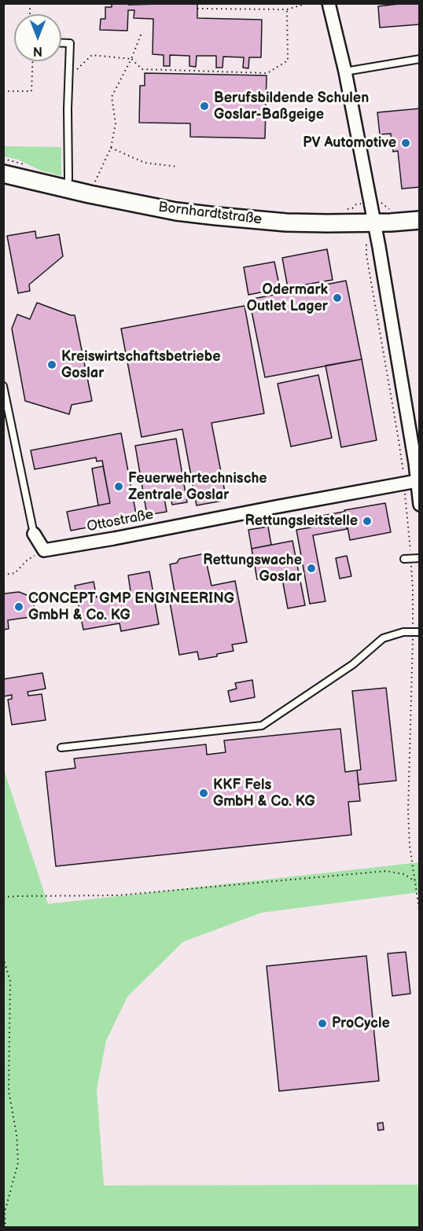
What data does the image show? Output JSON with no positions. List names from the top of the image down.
{
  "streets": {
    "street": ["Bornhardtstraße", "Ottostraße"]
  },
  "places": [
    "Berufsbildende Schulen Goslar-Baßgeige",
    "PV Automotive",
    "Odermark Outlet Lager",
    "Kreiswirtschaftsbetriebe Goslar",
    "Feuerwehrtechnische Zentrale Goslar",
    "Rettungsleitstelle",
    "Rettungswache Goslar",
    "CONCEPT GMP ENGINEERING GmbH & Co. KG",
    "KKF Fels GmbH & Co. KG",
    "ProCycle"
  ],
  "north": "bottom"
}
